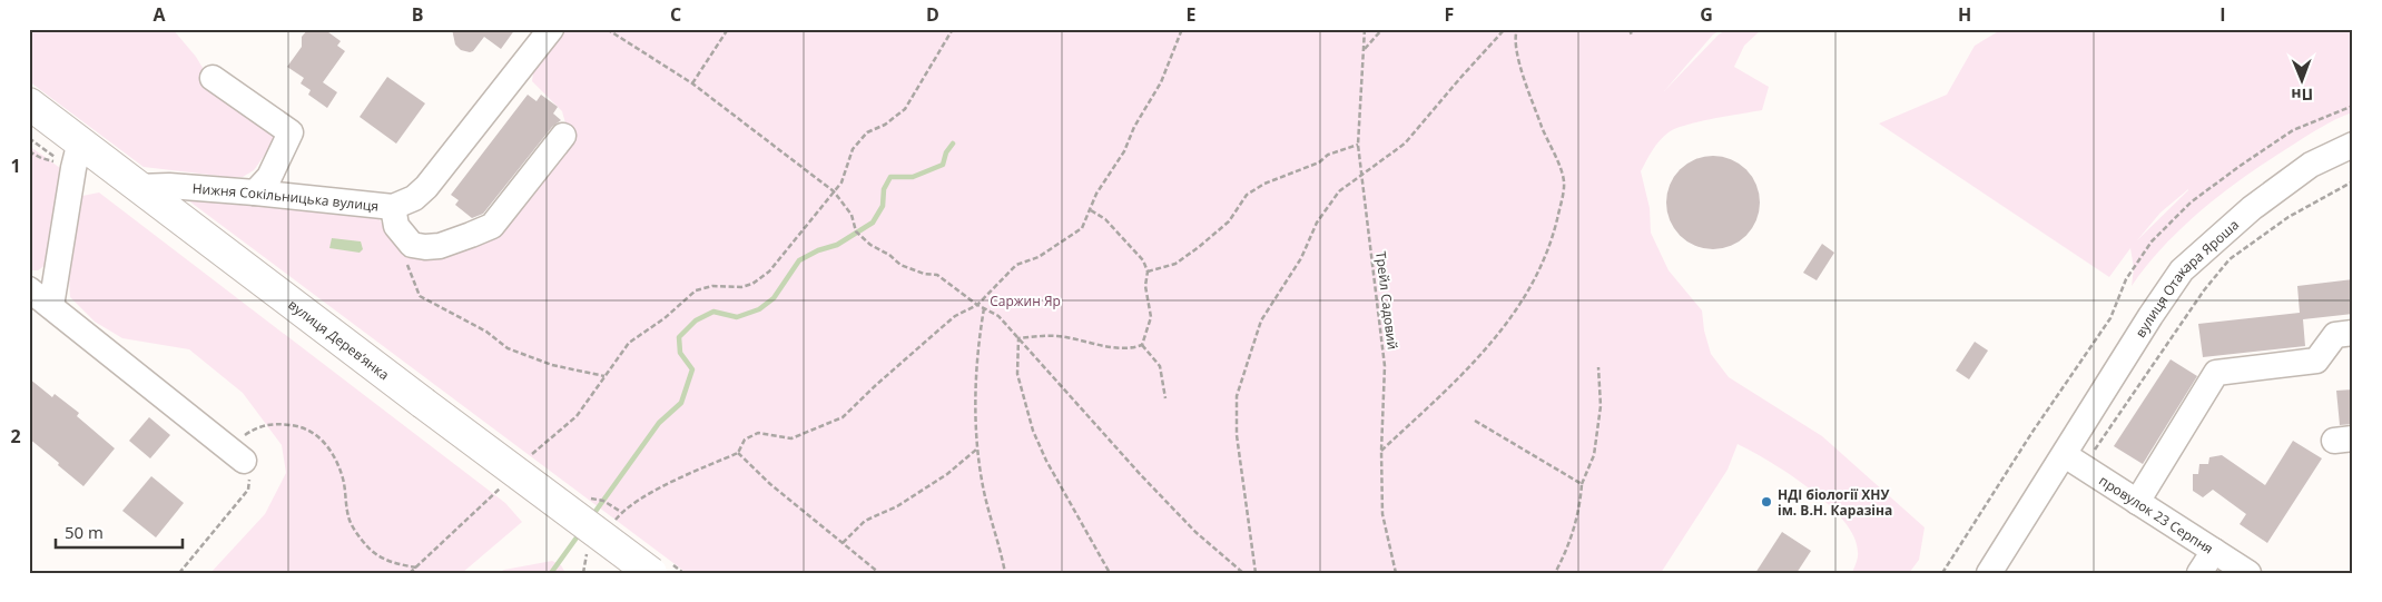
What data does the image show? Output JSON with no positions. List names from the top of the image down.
{
  "streets": {
    "main road": ["вулиця Дерев’янка"],
    "street": ["Нижня Сокільницька вулиця", "вулиця Отакара Яроша", "провулок 23 Серпня"],
    "path": ["Трейл Садовий"]
  },
  "crossings": [
    ["Нижня Сокільницька вулиця", "вулиця Дерев’янка"],
    ["вулиця Отакара Яроша", "провулок 23 Серпня"]
  ],
  "parks": ["Саржин Яр"],
  "places": ["НДІ біології ХНУ ім. В.Н. Каразіна"],
  "scale_bar": "50 m",
  "north": "bottom",
  "grid": {
    "columns": [
      "A",
      "B",
      "C",
      "D",
      "E",
      "F",
      "G",
      "H",
      "I"
    ],
    "rows": ["1", "2"]
  }
}
